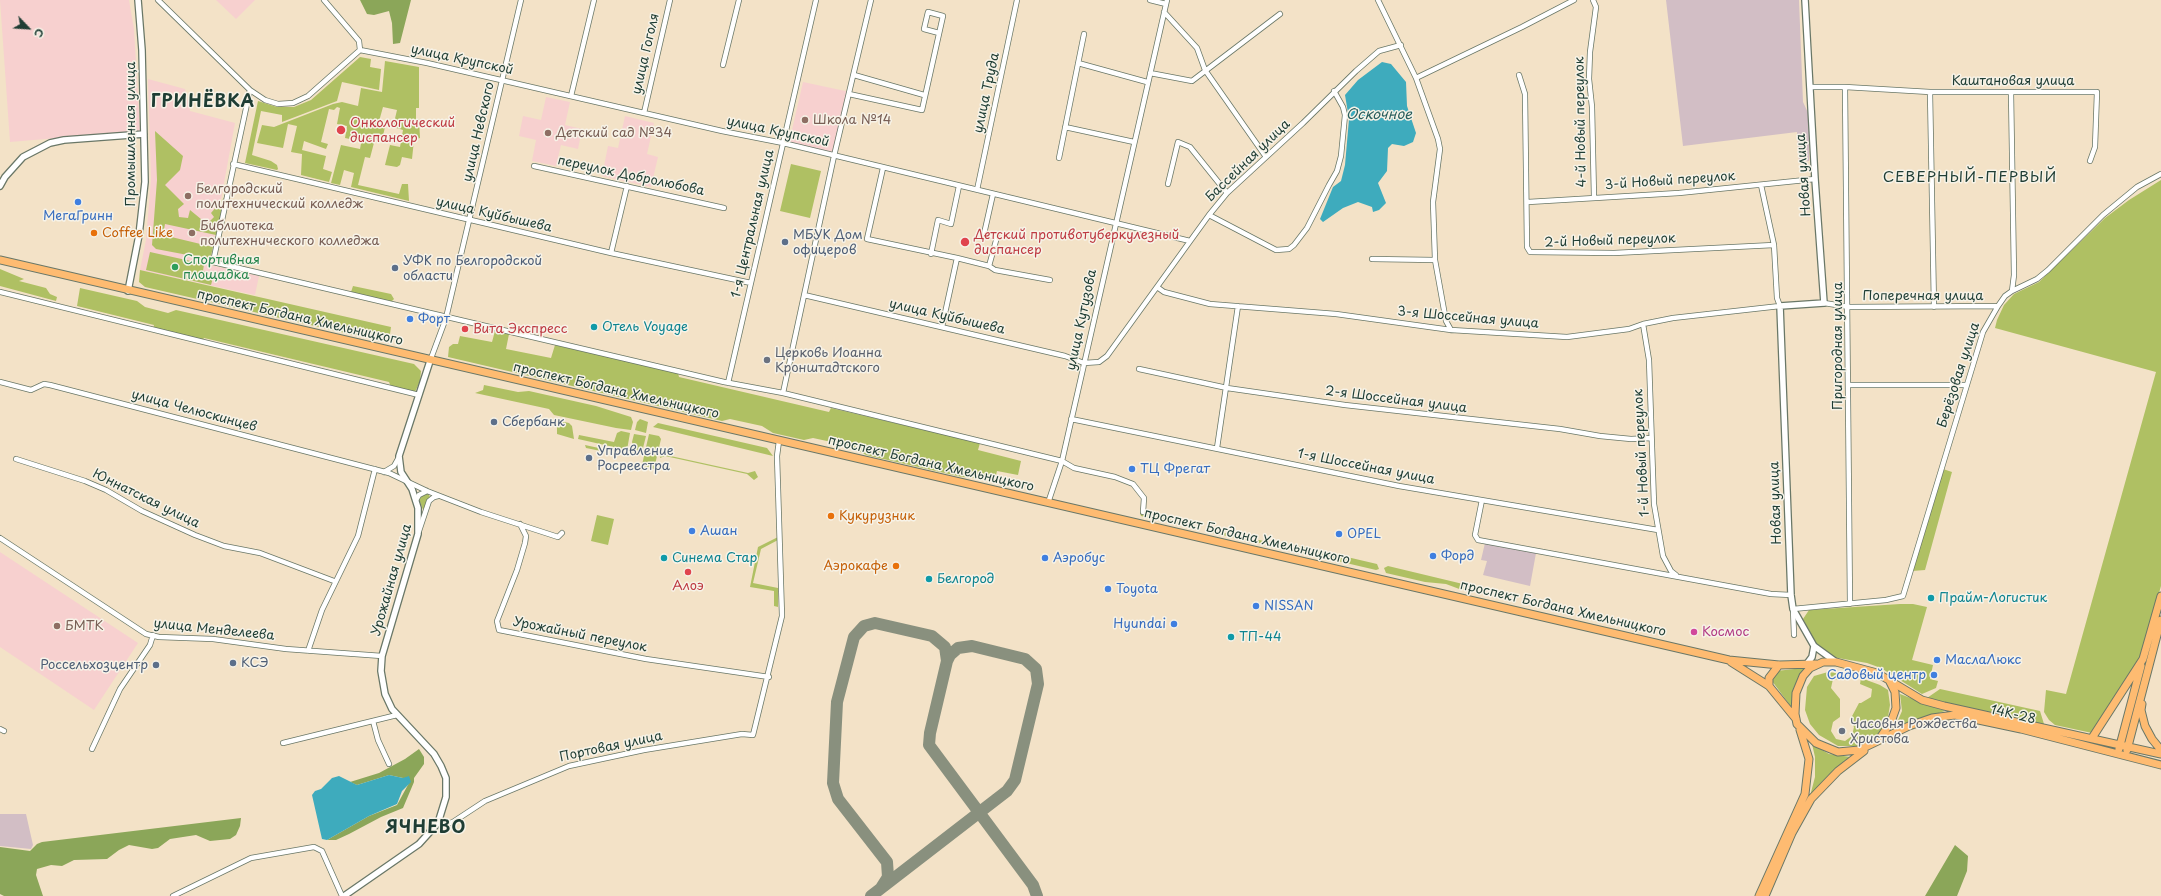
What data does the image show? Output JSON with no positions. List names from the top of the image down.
{
  "streets": {
    "main road": ["проспект Богдана Хмельницкого", "14К-28"],
    "street": [
      "улица Гоголя",
      "улица Крупской",
      "Каштановая улица",
      "улица Труда",
      "4-й Новый переулок",
      "улица Невского",
      "Промышленная улица",
      "Бассейная улица",
      "Новая улица",
      "переулок Добролюбова",
      "3-й Новый переулок",
      "улица Куйбышева",
      "1-я Центральная улица",
      "2-й Новый переулок",
      "Поперечная улица",
      "3-я Шоссейная улица",
      "улица Кутузова",
      "Пригородная улица",
      "Берёзовая улица",
      "2-я Шоссейная улица",
      "улица Челюскинцев",
      "1-й Новый переулок",
      "1-я Шоссейная улица",
      "Юннатская улица",
      "Урожайная улица",
      "улица Менделеева",
      "Урожайный переулок",
      "Портовая улица"
    ]
  },
  "crossings": [
    ["улица Гоголя", "улица Крупской"],
    ["улица Крупской", "улица Труда"],
    ["улица Крупской", "улица Невского"],
    ["улица Крупской", "Бассейная улица"],
    ["улица Крупской", "1-я Центральная улица"],
    ["улица Крупской", "улица Кутузова"],
    ["Каштановая улица", "Новая улица"],
    ["Каштановая улица", "Пригородная улица"],
    ["4-й Новый переулок", "3-й Новый переулок"],
    ["улица Невского", "улица Куйбышева"],
    ["улица Невского", "проспект Богдана Хмельницкого"],
    ["улица Невского", "Урожайная улица"],
    ["Промышленная улица", "проспект Богдана Хмельницкого"],
    ["Бассейная улица", "улица Куйбышева"],
    ["Бассейная улица", "3-я Шоссейная улица"],
    ["Бассейная улица", "улица Кутузова"],
    ["Новая улица", "3-й Новый переулок"],
    ["Новая улица", "2-й Новый переулок"],
    ["Новая улица", "Поперечная улица"],
    ["Новая улица", "проспект Богдана Хмельницкого"],
    ["Новая улица", "3-я Шоссейная улица"],
    ["Новая улица", "14К-28"],
    ["3-й Новый переулок", "2-й Новый переулок"],
    ["улица Куйбышева", "1-я Центральная улица"],
    ["улица Куйбышева", "улица Кутузова"],
    ["Поперечная улица", "Пригородная улица"],
    ["Поперечная улица", "Берёзовая улица"],
    ["проспект Богдана Хмельницкого", "улица Кутузова"],
    ["проспект Богдана Хмельницкого", "Урожайная улица"],
    ["проспект Богдана Хмельницкого", "14К-28"],
    ["3-я Шоссейная улица", "1-й Новый переулок"],
    ["улица Кутузова", "1-я Шоссейная улица"],
    ["Пригородная улица", "Берёзовая улица"],
    ["2-я Шоссейная улица", "1-й Новый переулок"],
    ["улица Челюскинцев", "Урожайная улица"],
    ["1-й Новый переулок", "1-я Шоссейная улица"],
    ["Урожайная улица", "улица Менделеева"],
    ["Урожайная улица", "Портовая улица"],
    ["Урожайный переулок", "Портовая улица"]
  ],
  "districts": ["ГРИНЁВКА", "СЕВЕРНЫЙ-ПЕРВЫЙ", "ЯЧНЕВО"],
  "water": ["Оскочное"],
  "places": [
    "Школа №14",
    "Онкологический диспансер",
    "Детский сад №34",
    "Белгородский политехнический колледж",
    "МегаГринн",
    "Coffee Like",
    "Библиотека политехнического колледжа",
    "МБУК Дом офицеров",
    "Детский противотуберкулезный диспансер",
    "Спортивная площадка",
    "УФК по Белгородской области",
    "Форт",
    "Отель Voyage",
    "Вита Экспресс",
    "Церковь Иоанна Кронштадтского",
    "Сбербанк",
    "Управление Росреестра",
    "ТЦ Фрегат",
    "Кукурузник",
    "Ашан",
    "OPEL",
    "Форд",
    "Синема Стар",
    "Аэробус",
    "Аэрокафе",
    "Алоэ",
    "Белгород",
    "Toyota",
    "Прайм-Логистик",
    "NISSAN",
    "Hyundai",
    "БМТК",
    "Космос",
    "ТП-44",
    "МаслаЛюкс",
    "КСЭ",
    "Россельхозцентр",
    "Садовый центр",
    "Часовня Рождества Христова"
  ],
  "north": "bottom right"
}
